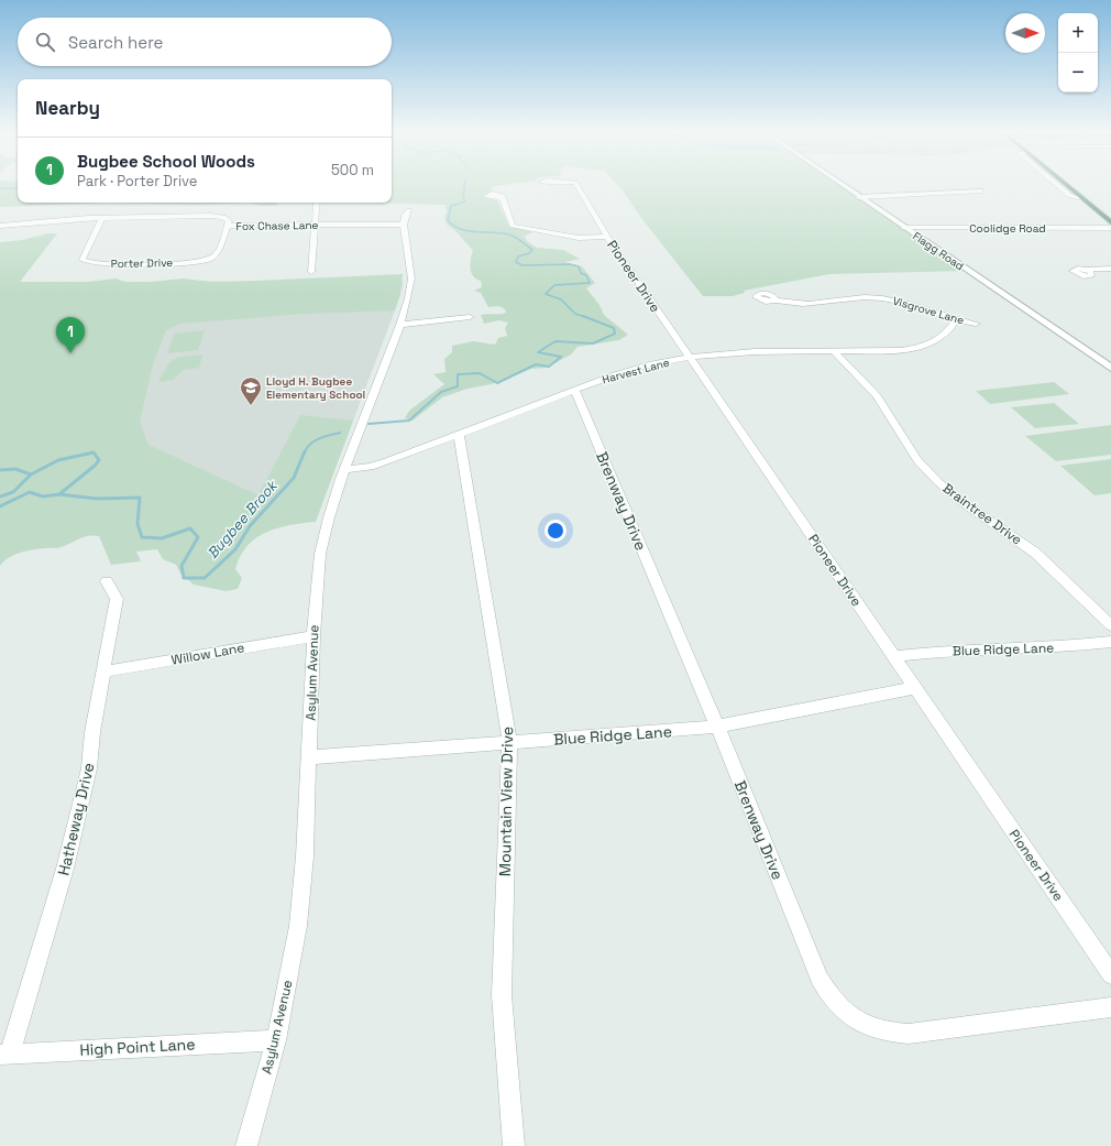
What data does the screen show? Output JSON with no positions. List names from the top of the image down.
{
  "streets": {
    "street": [
      "Fox Chase Lane",
      "Coolidge Road",
      "Flagg Road",
      "Porter Drive",
      "Pioneer Drive",
      "Visgrove Lane",
      "Harvest Lane",
      "Brenway Drive",
      "Braintree Drive",
      "Blue Ridge Lane",
      "Willow Lane",
      "Asylum Avenue",
      "Mountain View Drive",
      "Hatheway Drive",
      "High Point Lane"
    ]
  },
  "crossings": [
    ["Fox Chase Lane", "Porter Drive"],
    ["Fox Chase Lane", "Asylum Avenue"],
    ["Coolidge Road", "Flagg Road"],
    ["Pioneer Drive", "Harvest Lane"],
    ["Pioneer Drive", "Blue Ridge Lane"],
    ["Visgrove Lane", "Harvest Lane"],
    ["Harvest Lane", "Brenway Drive"],
    ["Harvest Lane", "Braintree Drive"],
    ["Harvest Lane", "Asylum Avenue"],
    ["Harvest Lane", "Mountain View Drive"],
    ["Brenway Drive", "Blue Ridge Lane"],
    ["Blue Ridge Lane", "Asylum Avenue"],
    ["Blue Ridge Lane", "Mountain View Drive"],
    ["Willow Lane", "Asylum Avenue"],
    ["Willow Lane", "Hatheway Drive"],
    ["Asylum Avenue", "High Point Lane"],
    ["Hatheway Drive", "High Point Lane"]
  ],
  "water": ["Bugbee Brook"],
  "places": {
    "school or university": ["Lloyd H. Bugbee Elementary School"]
  },
  "north": "right",
  "page": {
    "map_buttons": ["+", "−"],
    "search": "Search here",
    "heading": "Nearby",
    "list": [
      {
        "mark": "1",
        "name": "Bugbee School Woods",
        "note": "Park · Porter Drive",
        "value": "500 m"
      }
    ],
    "pins": "1"
  }
}
